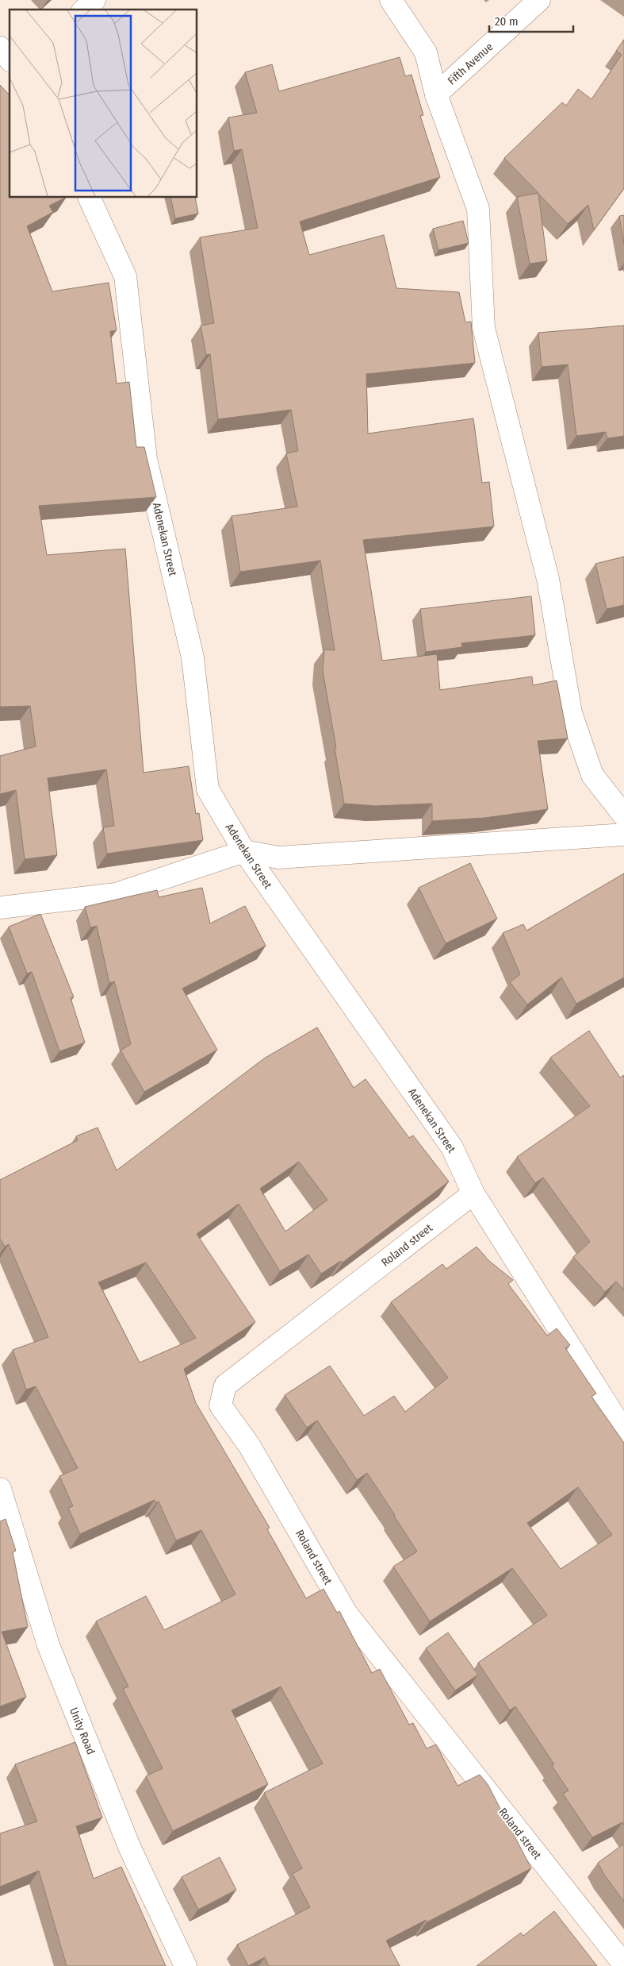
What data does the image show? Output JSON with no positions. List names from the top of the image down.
{
  "streets": {
    "street": [
      "Fifth Avenue",
      "Adenekan Street",
      "Roland street",
      "Unity Road"
    ]
  },
  "crossings": [
    ["Adenekan Street", "Roland street"]
  ],
  "scale_bar": "20 m"
}
